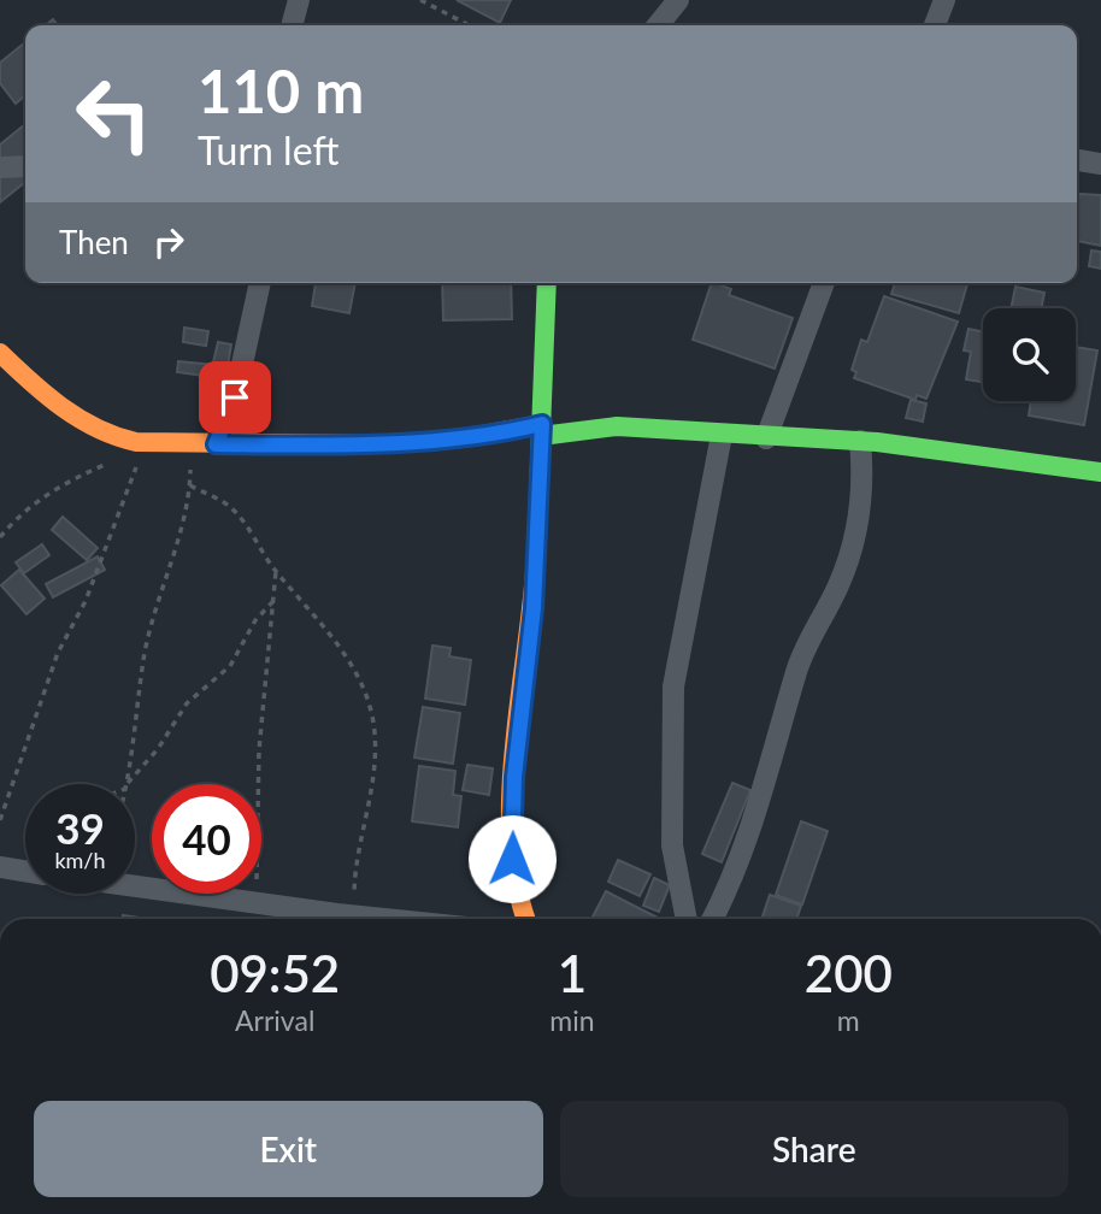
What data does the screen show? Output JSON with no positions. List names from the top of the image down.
{
  "page": {
    "turn": ["110 m", "Turn left"],
    "then": "Then",
    "speed": "39 km/h",
    "limit": "40",
    "eta": [
      "09:52",
      "Arrival",
      "1",
      "min",
      "200",
      "m"
    ],
    "buttons": ["Exit", "Share"]
  }
}
